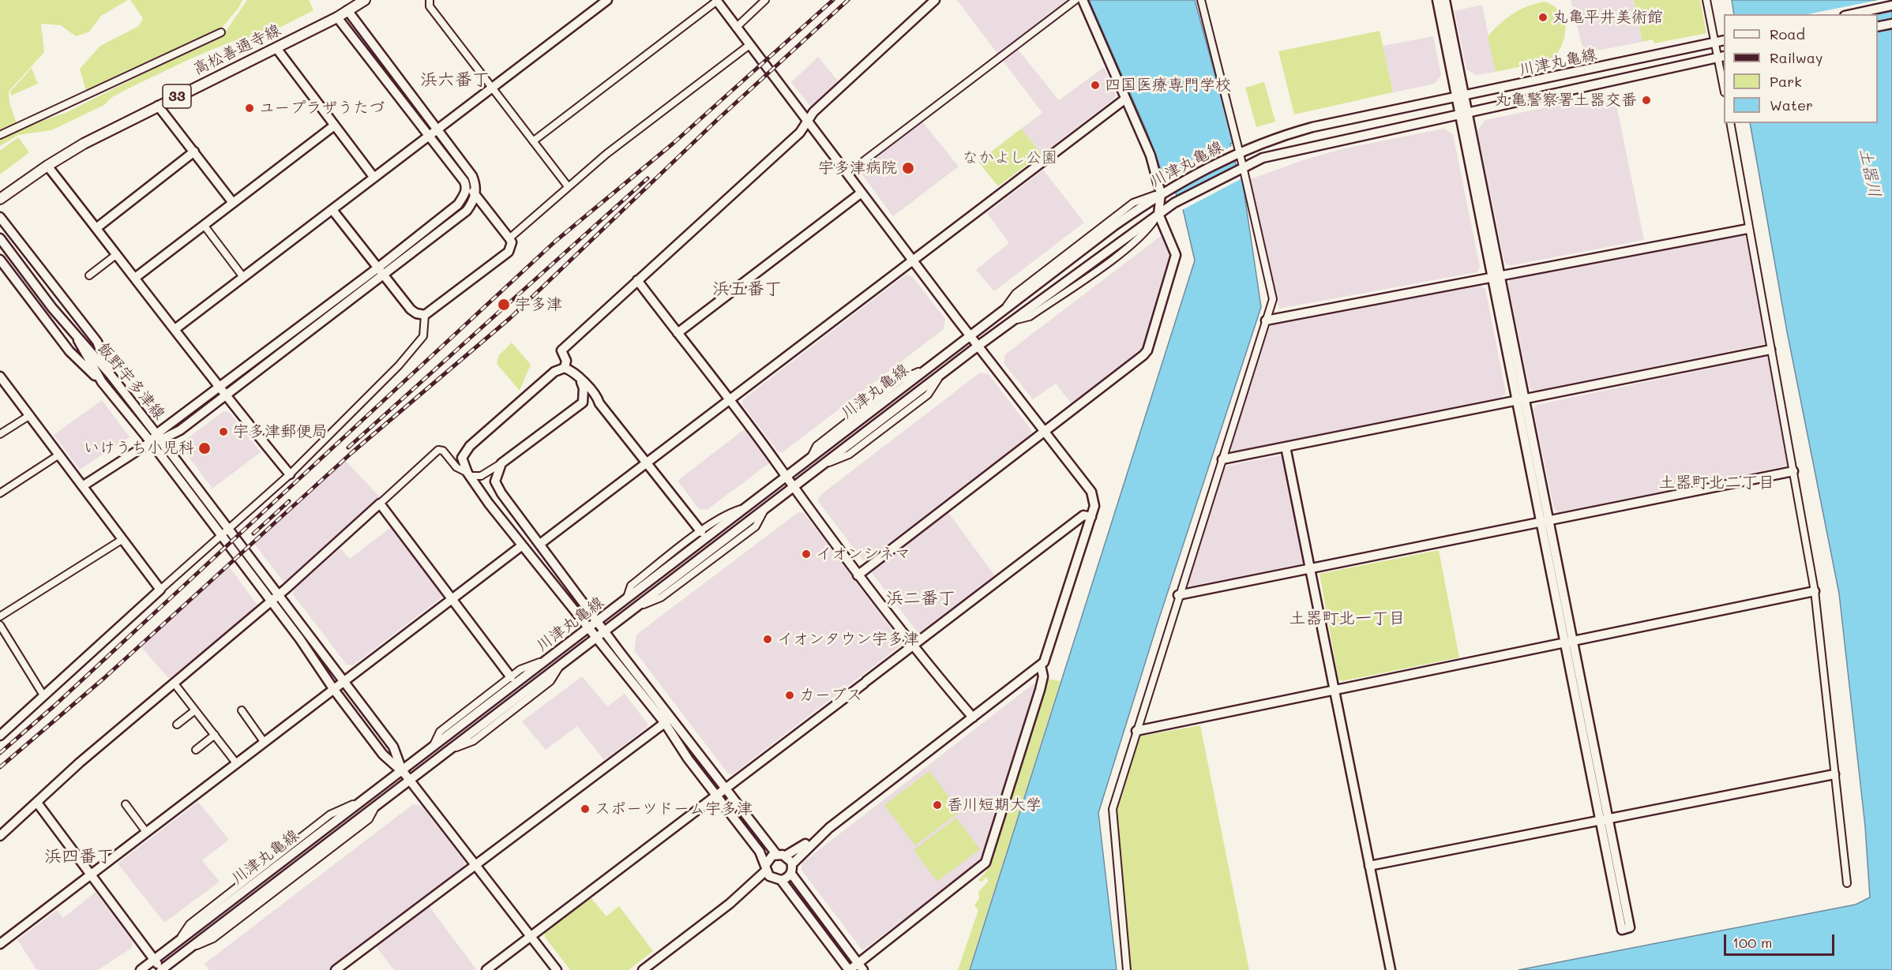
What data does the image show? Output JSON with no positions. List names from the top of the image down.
{
  "streets": {
    "main road": ["高松善通寺線", "33"],
    "street": ["川津丸亀線", "飯野宇多津線"]
  },
  "districts": [
    "浜六番丁",
    "浜五番丁",
    "土器町北二丁目",
    "浜二番丁",
    "土器町北一丁目",
    "浜四番丁"
  ],
  "water": ["土器川"],
  "parks": ["なかよし公園"],
  "places": [
    "丸亀平井美術館",
    "四国医療専門学校",
    "丸亀警察署土器交番",
    "ユープラザうたづ",
    "宇多津病院",
    "宇多津",
    "宇多津郵便局",
    "いけうち小児科",
    "イオンシネマ",
    "イオンタウン宇多津",
    "カーブス",
    "香川短期大学",
    "スポーツドーム宇多津"
  ],
  "legend": [
    "Road",
    "Railway",
    "Park",
    "Water"
  ],
  "scale_bar": "100 m"
}
